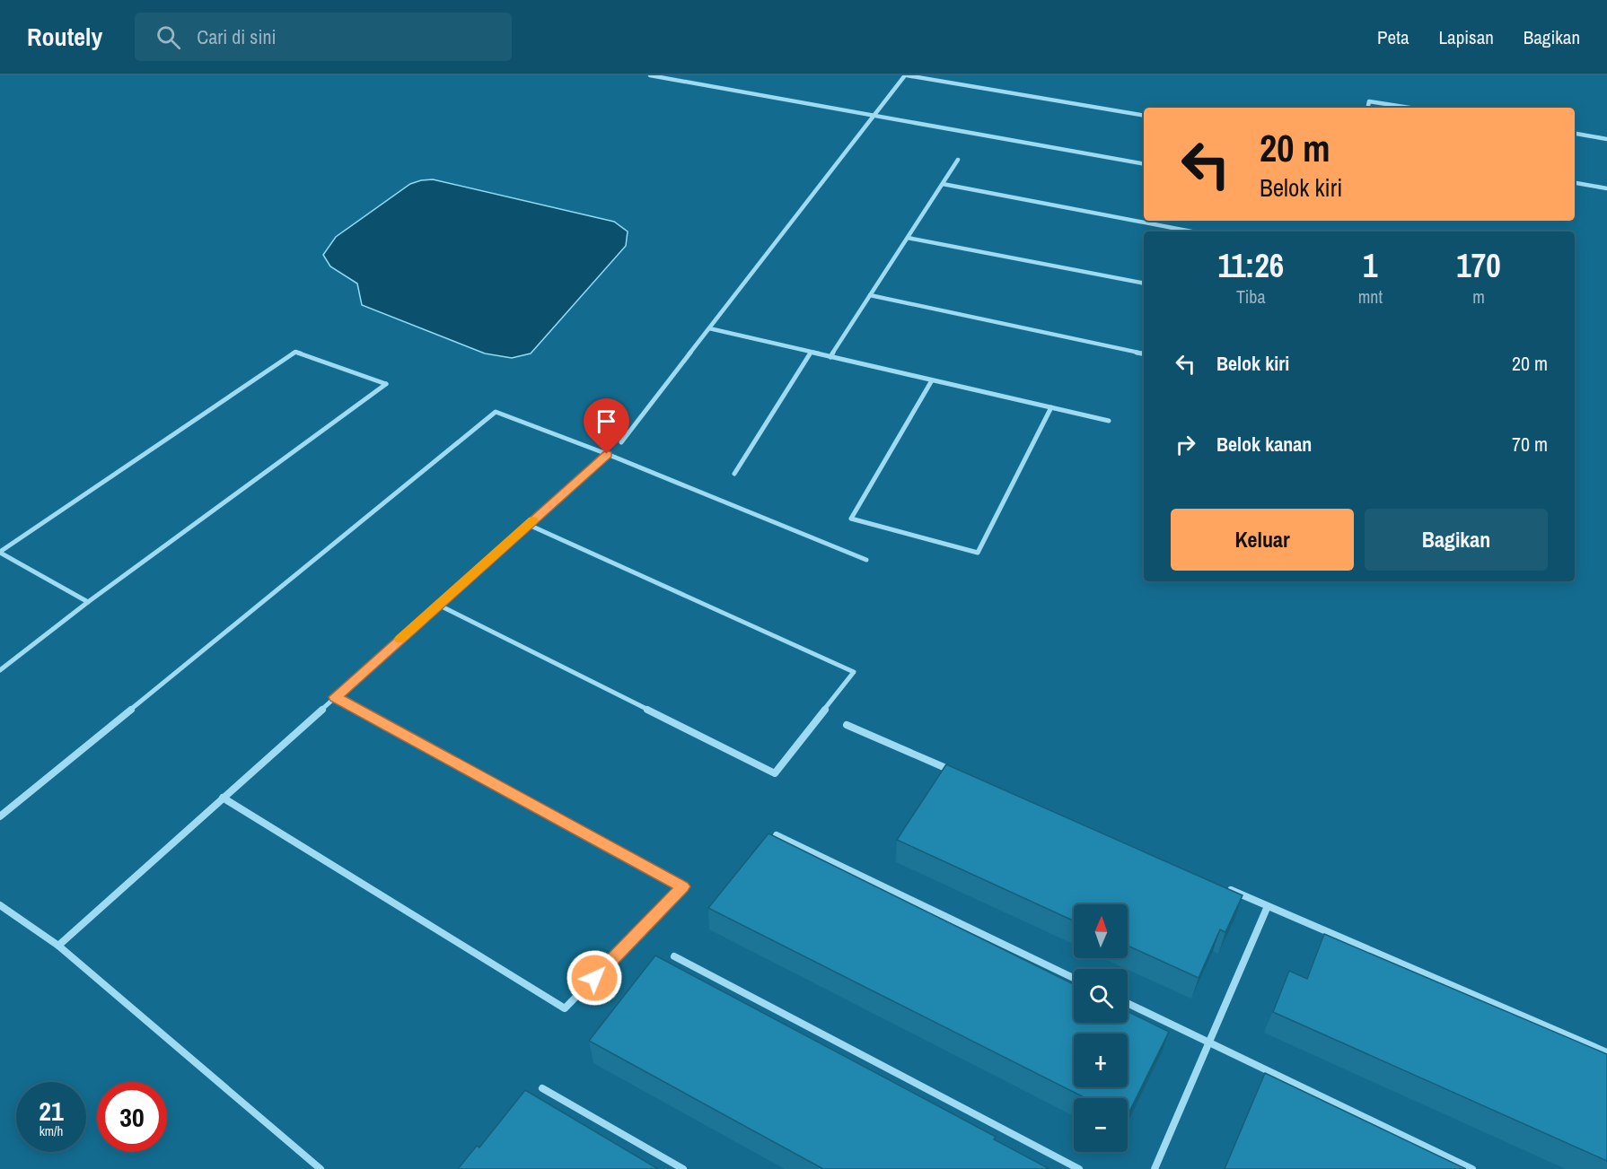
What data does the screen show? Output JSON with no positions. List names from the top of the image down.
{
  "north": "top",
  "page": {
    "header": "Routely",
    "search": "Cari di sini",
    "nav": ["Peta", "Lapisan", "Bagikan"],
    "turn": ["20 m", "Belok kiri"],
    "eta": [
      "11:26",
      "Tiba",
      "1",
      "mnt",
      "170",
      "m"
    ],
    "list": [
      {
        "name": "Belok kiri",
        "value": "20 m"
      },
      {
        "name": "Belok kanan",
        "value": "70 m"
      }
    ],
    "buttons": ["Keluar", "Bagikan"],
    "map_buttons": ["+", "−"],
    "speed": "21 km/h",
    "limit": "30"
  }
}
